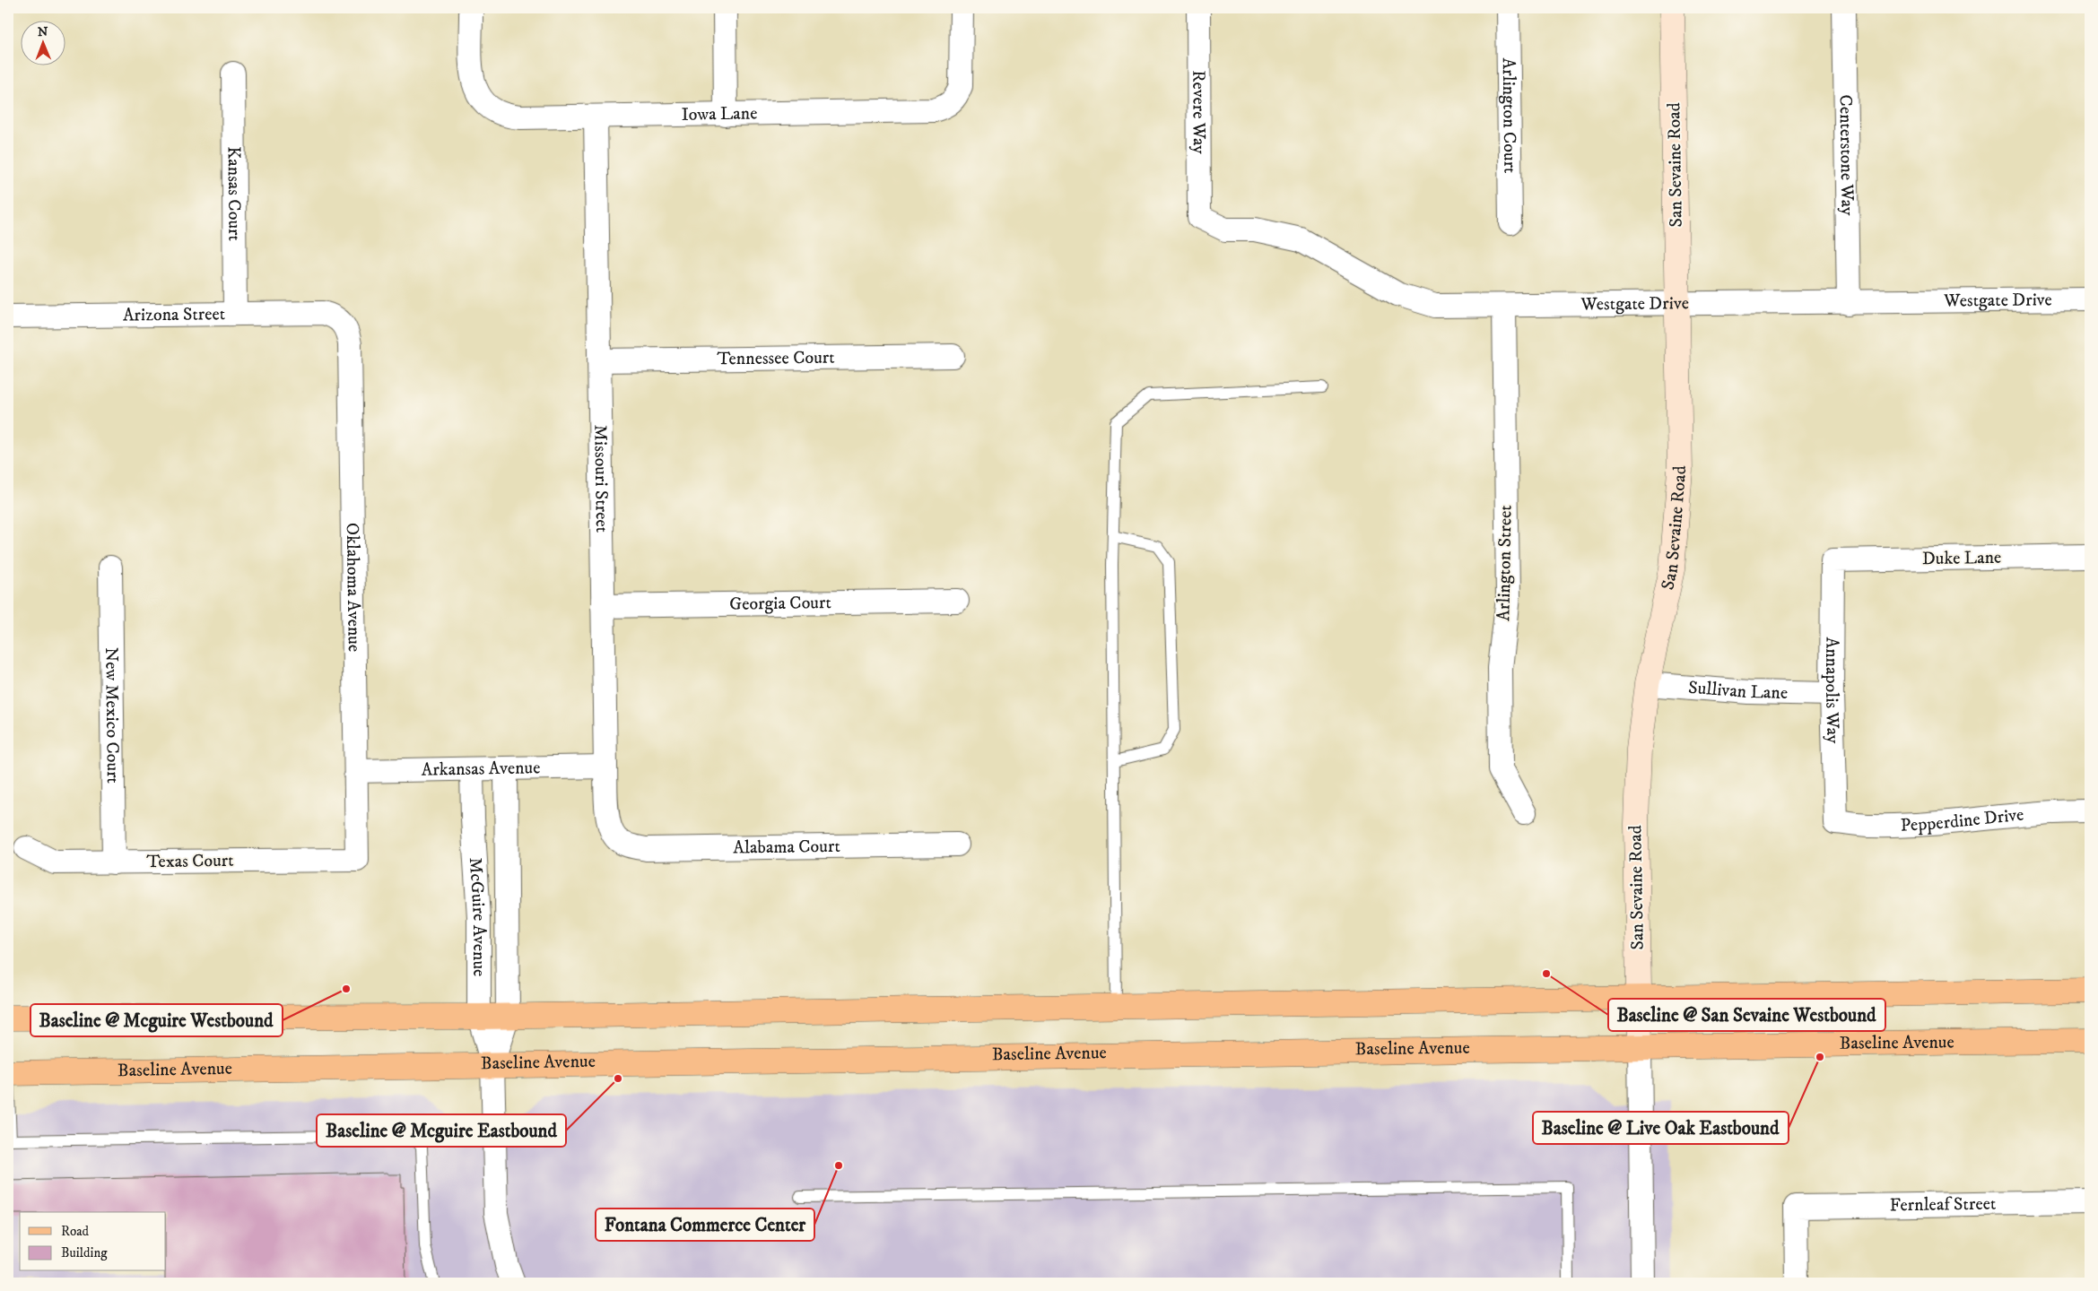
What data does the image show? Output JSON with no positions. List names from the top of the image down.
{
  "streets": {
    "main road": ["Baseline Avenue"],
    "street": [
      "Revere Way",
      "Iowa Lane",
      "Arlington Court",
      "Centerstone Way",
      "San Sevaine Road",
      "Kansas Court",
      "Westgate Drive",
      "Arizona Street",
      "Tennessee Court",
      "Missouri Street",
      "Duke Lane",
      "Arlington Street",
      "Oklahoma Avenue",
      "Georgia Court",
      "Sullivan Lane",
      "Annapolis Way",
      "New Mexico Court",
      "Arkansas Avenue",
      "Pepperdine Drive",
      "Alabama Court",
      "Texas Court",
      "McGuire Avenue",
      "Fernleaf Street"
    ]
  },
  "crossings": [
    ["Revere Way", "Westgate Drive"],
    ["Iowa Lane", "Missouri Street"],
    ["Centerstone Way", "Westgate Drive"],
    ["San Sevaine Road", "Westgate Drive"],
    ["San Sevaine Road", "Sullivan Lane"],
    ["San Sevaine Road", "Baseline Avenue"],
    ["Kansas Court", "Arizona Street"],
    ["Westgate Drive", "Arlington Street"],
    ["Arizona Street", "Oklahoma Avenue"],
    ["Tennessee Court", "Missouri Street"],
    ["Missouri Street", "Georgia Court"],
    ["Missouri Street", "Arkansas Avenue"],
    ["Missouri Street", "Alabama Court"],
    ["Duke Lane", "Annapolis Way"],
    ["Oklahoma Avenue", "Arkansas Avenue"],
    ["Oklahoma Avenue", "Texas Court"],
    ["Sullivan Lane", "Annapolis Way"],
    ["Annapolis Way", "Pepperdine Drive"],
    ["New Mexico Court", "Texas Court"],
    ["Arkansas Avenue", "McGuire Avenue"],
    ["McGuire Avenue", "Baseline Avenue"]
  ],
  "places": [
    "Baseline @ San Sevaine Westbound",
    "Baseline @ Mcguire Westbound",
    "Baseline @ Live Oak Eastbound",
    "Baseline @ Mcguire Eastbound",
    "Fontana Commerce Center"
  ],
  "legend": ["Road", "Building"],
  "north": "top"
}
